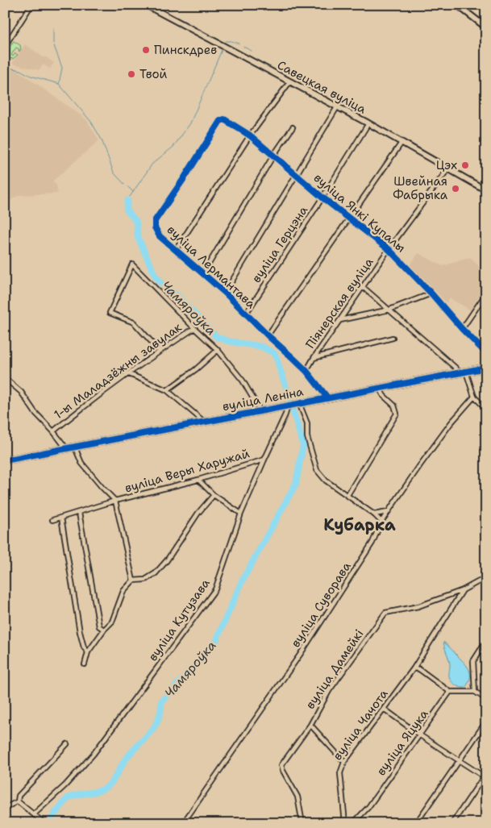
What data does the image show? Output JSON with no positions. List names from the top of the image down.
{
  "streets": {
    "main road": ["вуліца Леніна"],
    "street": [
      "Савецкая вуліца",
      "вуліца Янкі Купалы",
      "вуліца Герцэна",
      "вуліца Лермантава",
      "Піянерская вуліца",
      "1-ы Маладзёжны завулак",
      "вуліца Веры Харужай",
      "вуліца Суворава",
      "вуліца Кутузава",
      "вуліца Дамейкі",
      "вуліца Чачота",
      "вуліца Яцука"
    ]
  },
  "crossings": [
    ["Савецкая вуліца", "вуліца Герцэна"],
    ["Савецкая вуліца", "Піянерская вуліца"],
    ["вуліца Янкі Купалы", "вуліца Герцэна"],
    ["вуліца Янкі Купалы", "вуліца Лермантава"],
    ["вуліца Янкі Купалы", "Піянерская вуліца"],
    ["вуліца Герцэна", "вуліца Лермантава"],
    ["вуліца Лермантава", "Піянерская вуліца"],
    ["вуліца Лермантава", "вуліца Леніна"],
    ["вуліца Леніна", "вуліца Веры Харужай"],
    ["вуліца Леніна", "вуліца Кутузава"],
    ["вуліца Веры Харужай", "вуліца Кутузава"],
    ["вуліца Дамейкі", "вуліца Чачота"]
  ],
  "districts": ["Кубарка"],
  "water": ["Чамяроўка"],
  "places": [
    "Пинскдрев",
    "Твой",
    "Цэх",
    "Швейная Фабрыка"
  ]
}
